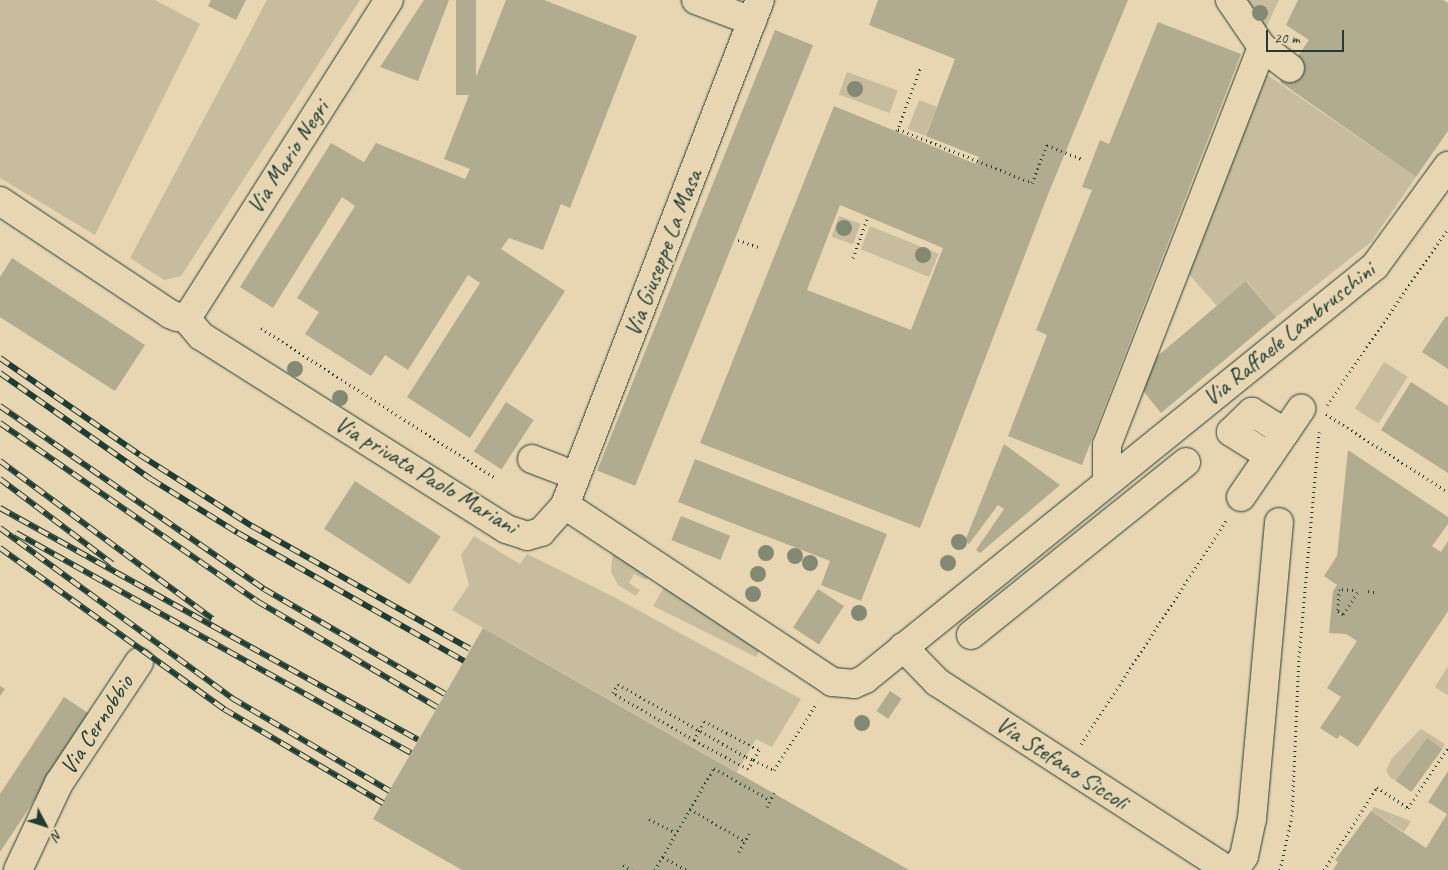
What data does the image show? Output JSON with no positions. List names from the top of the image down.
{
  "streets": {
    "street": [
      "Via Mario Negri",
      "Via Giuseppe La Masa",
      "Via Raffaele Lambruschini",
      "Via privata Paolo Mariani",
      "Via Cernobbio",
      "Via Stefano Siccoli"
    ]
  },
  "crossings": [
    ["Via Mario Negri", "Via privata Paolo Mariani"],
    ["Via Giuseppe La Masa", "Via privata Paolo Mariani"],
    ["Via Raffaele Lambruschini", "Via Stefano Siccoli"]
  ],
  "scale_bar": "20 m",
  "north": "bottom right"
}
